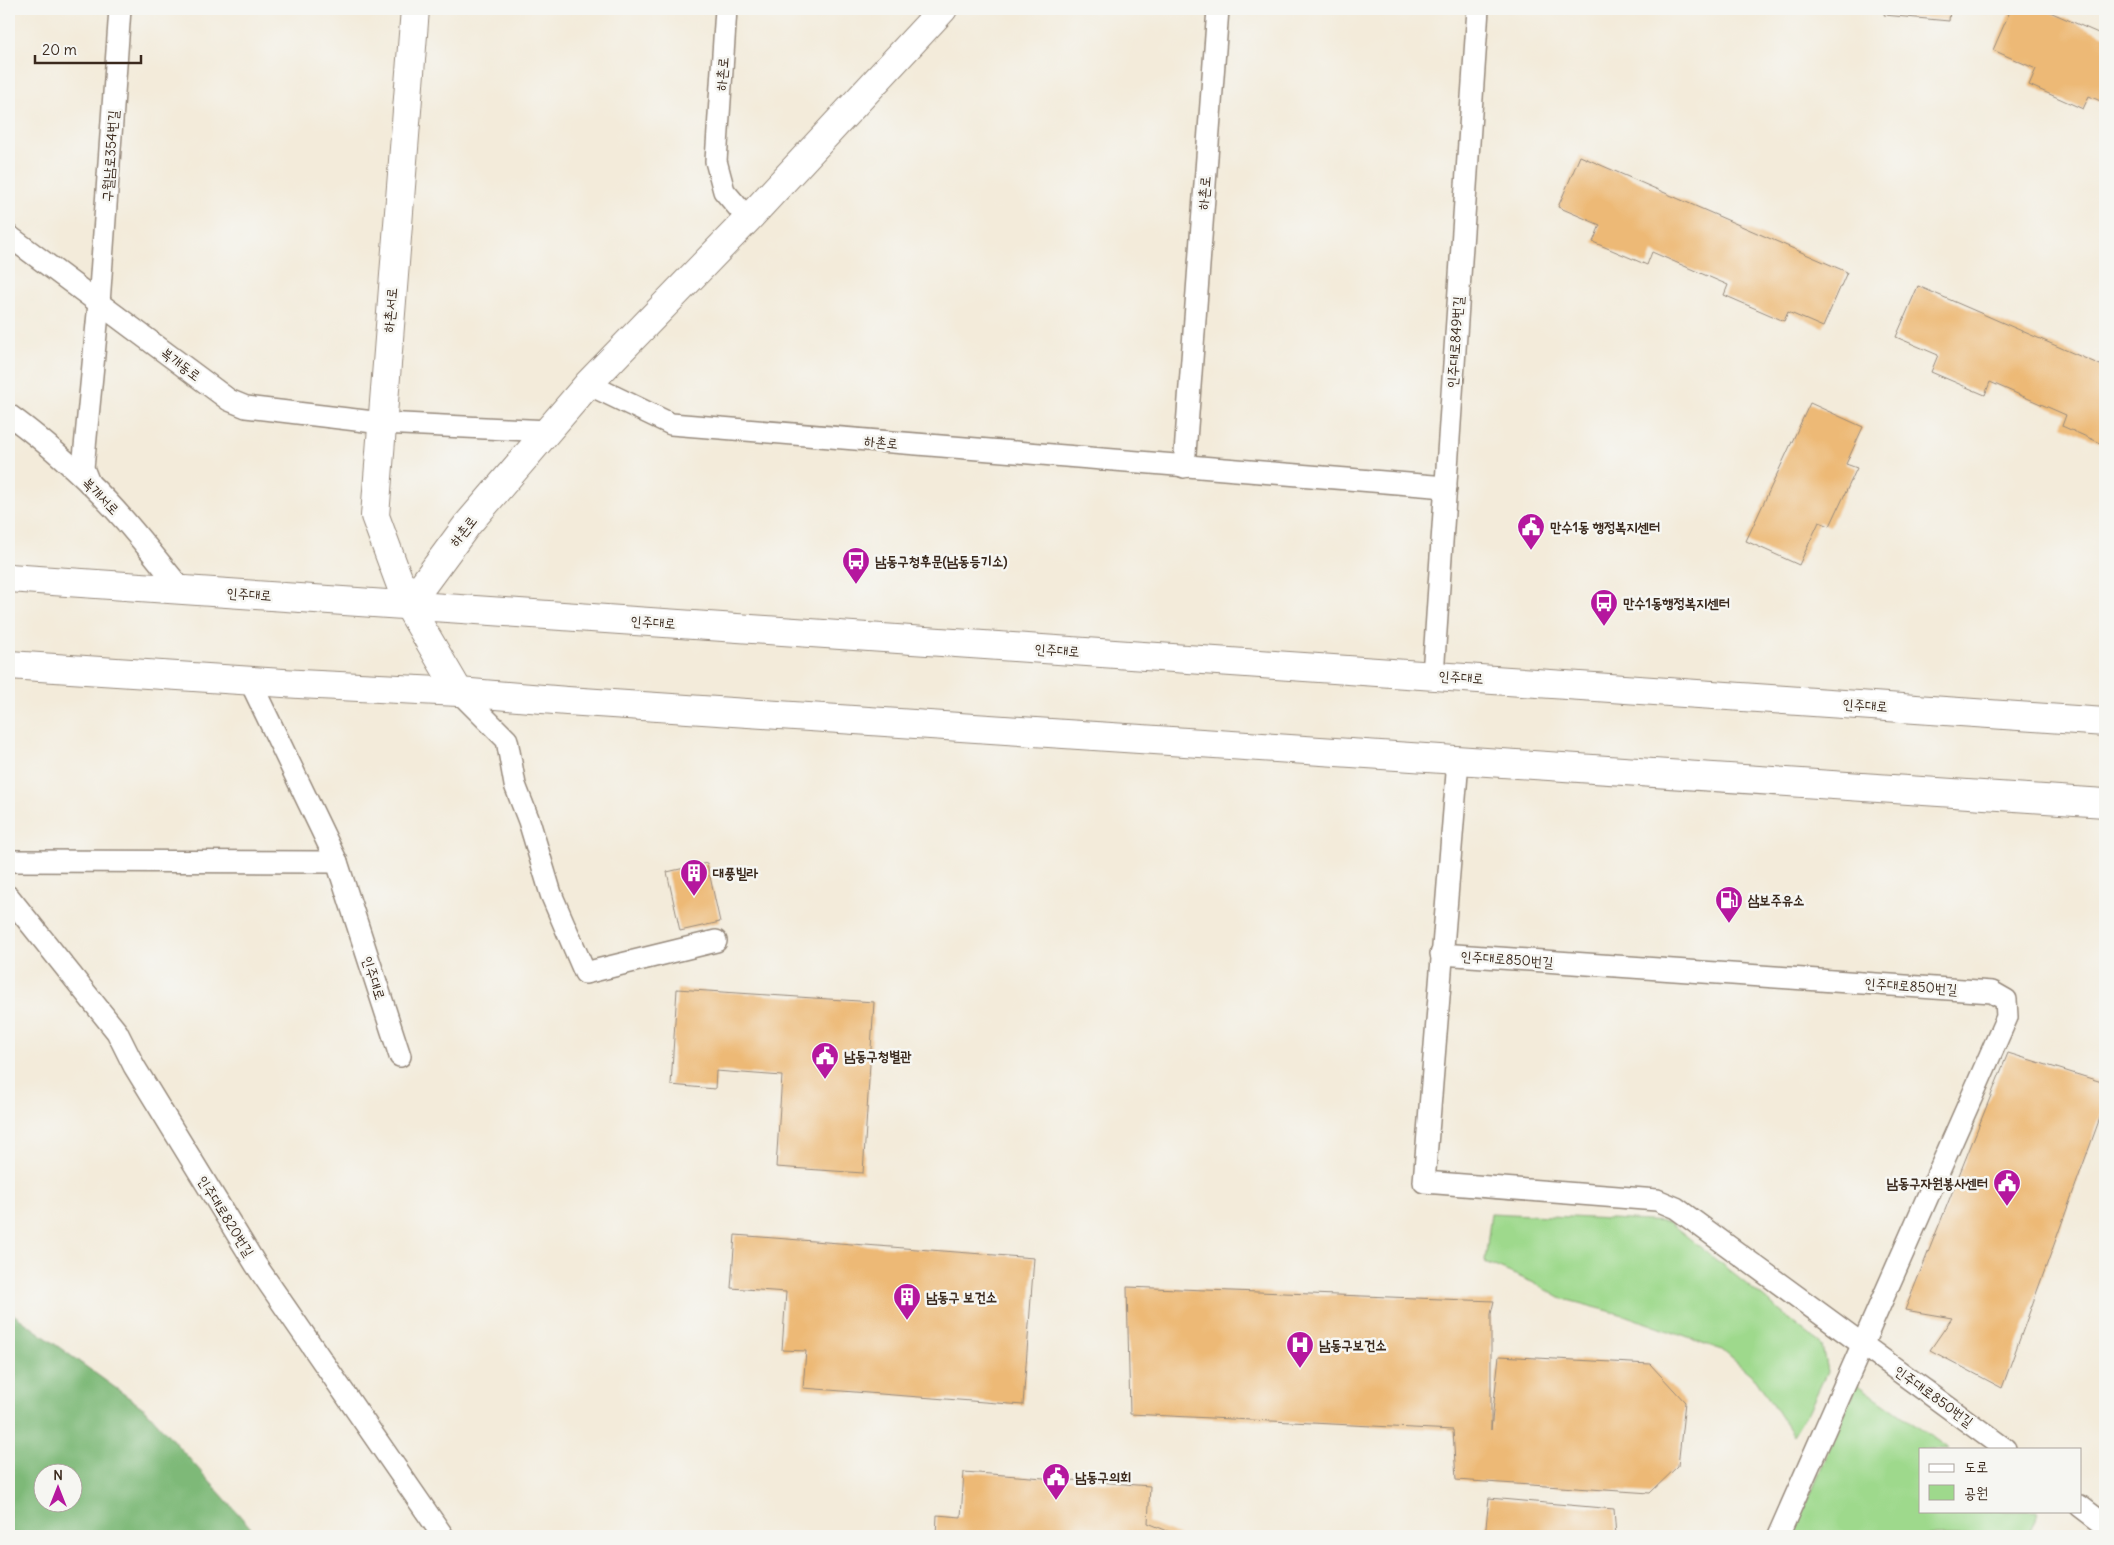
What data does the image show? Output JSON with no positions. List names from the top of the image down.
{
  "streets": {
    "main road": ["하촌로", "하촌서로", "인주대로"],
    "lane": [
      "구월남로354번길",
      "인주대로849번길",
      "복개동로",
      "복개서로",
      "인주대로850번길",
      "인주대로820번길"
    ]
  },
  "crossings": [
    ["하촌로", "하촌서로"],
    ["하촌로", "인주대로849번길"],
    ["하촌로", "복개동로"],
    ["하촌로", "인주대로"],
    ["구월남로354번길", "복개동로"],
    ["구월남로354번길", "복개서로"],
    ["하촌서로", "복개동로"],
    ["하촌서로", "인주대로"],
    ["인주대로849번길", "인주대로"],
    ["복개서로", "인주대로"]
  ],
  "places": {
    "public building": [
      "만수1동 행정복지센터",
      "남동구청별관",
      "남동구자원봉사센터",
      "남동구의회"
    ],
    "bus stop": ["남동구청후문(남동등기소)", "만수1동행정복지센터"],
    "building": ["대풍빌라", "남동구 보건소"],
    "fuel station": ["삼보주유소"],
    "hospital": ["남동구보건소"]
  },
  "legend": ["도로", "공원"],
  "scale_bar": "20 m",
  "north": "top"
}
